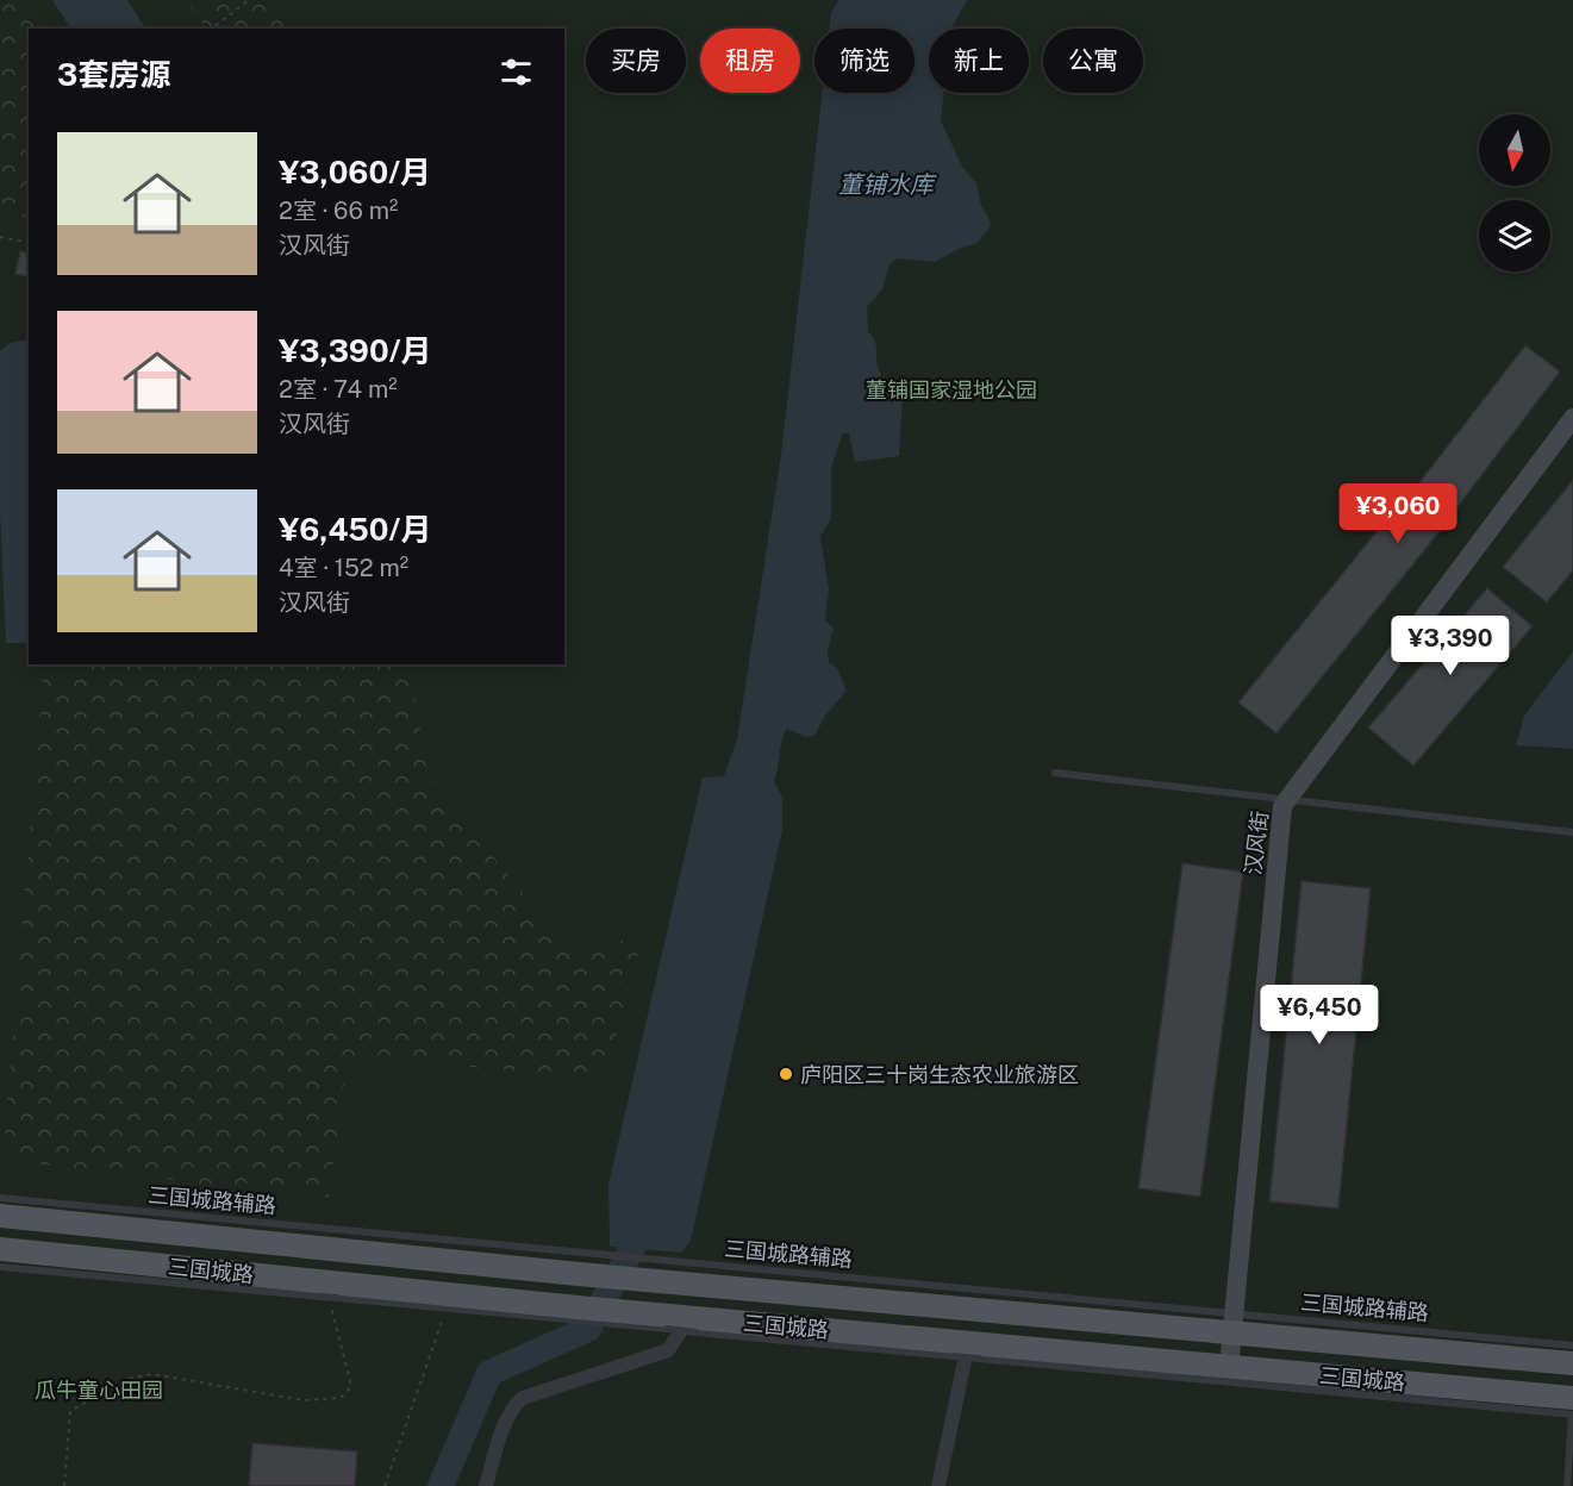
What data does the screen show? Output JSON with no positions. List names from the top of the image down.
{
  "streets": {
    "main road": ["三国城路"],
    "street": ["汉风街"],
    "lane": ["三国城路辅路"]
  },
  "crossings": [
    ["汉风街", "三国城路辅路"],
    ["汉风街", "三国城路"],
    ["三国城路辅路", "三国城路"]
  ],
  "water": ["董铺水库"],
  "parks": ["董铺国家湿地公园", "瓜牛童心田园"],
  "places": ["庐阳区三十岗生态农业旅游区"],
  "north": "bottom",
  "page": {
    "chip": [
      "买房",
      "租房",
      "筛选",
      "新上",
      "公寓"
    ],
    "heading": "3套房源",
    "list": [
      {
        "name": "¥3,060/月",
        "note": "2室 · 66 m² · 汉风街"
      },
      {
        "name": "¥3,390/月",
        "note": "2室 · 74 m² · 汉风街"
      },
      {
        "name": "¥6,450/月",
        "note": "4室 · 152 m² · 汉风街"
      }
    ],
    "price": ["¥3,060", "¥3,390", "¥6,450"]
  }
}
